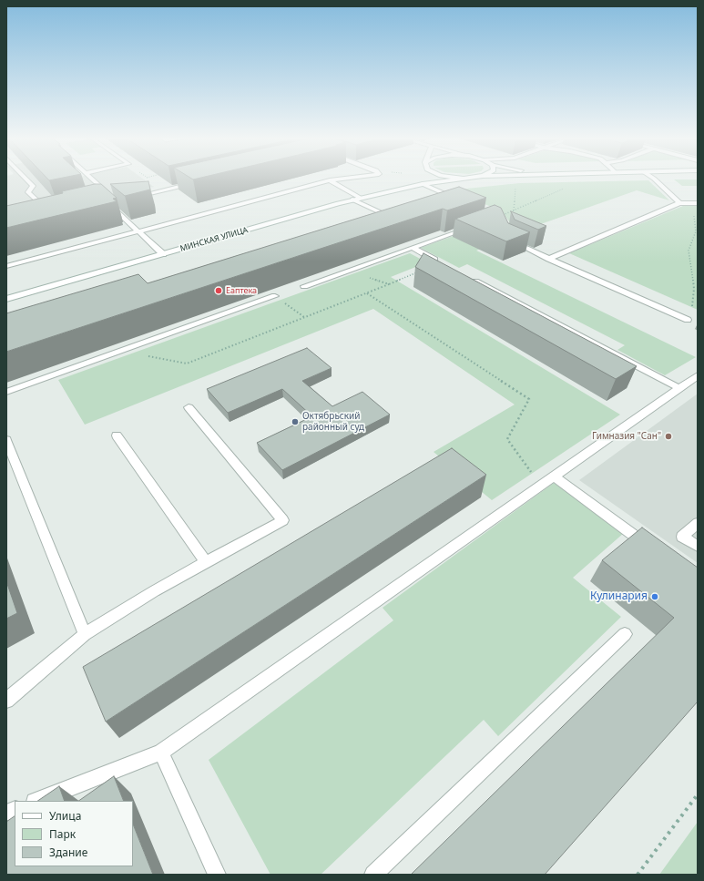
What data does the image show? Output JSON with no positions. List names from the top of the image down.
{
  "streets": {
    "main road": ["МИНСКАЯ УЛИЦА"]
  },
  "places": [
    "Еаптека",
    "Октябрьский районный суд",
    "Гимназия \"Сан\"",
    "Кулинария"
  ],
  "legend": ["Улица", "Парк", "Здание"]
}
